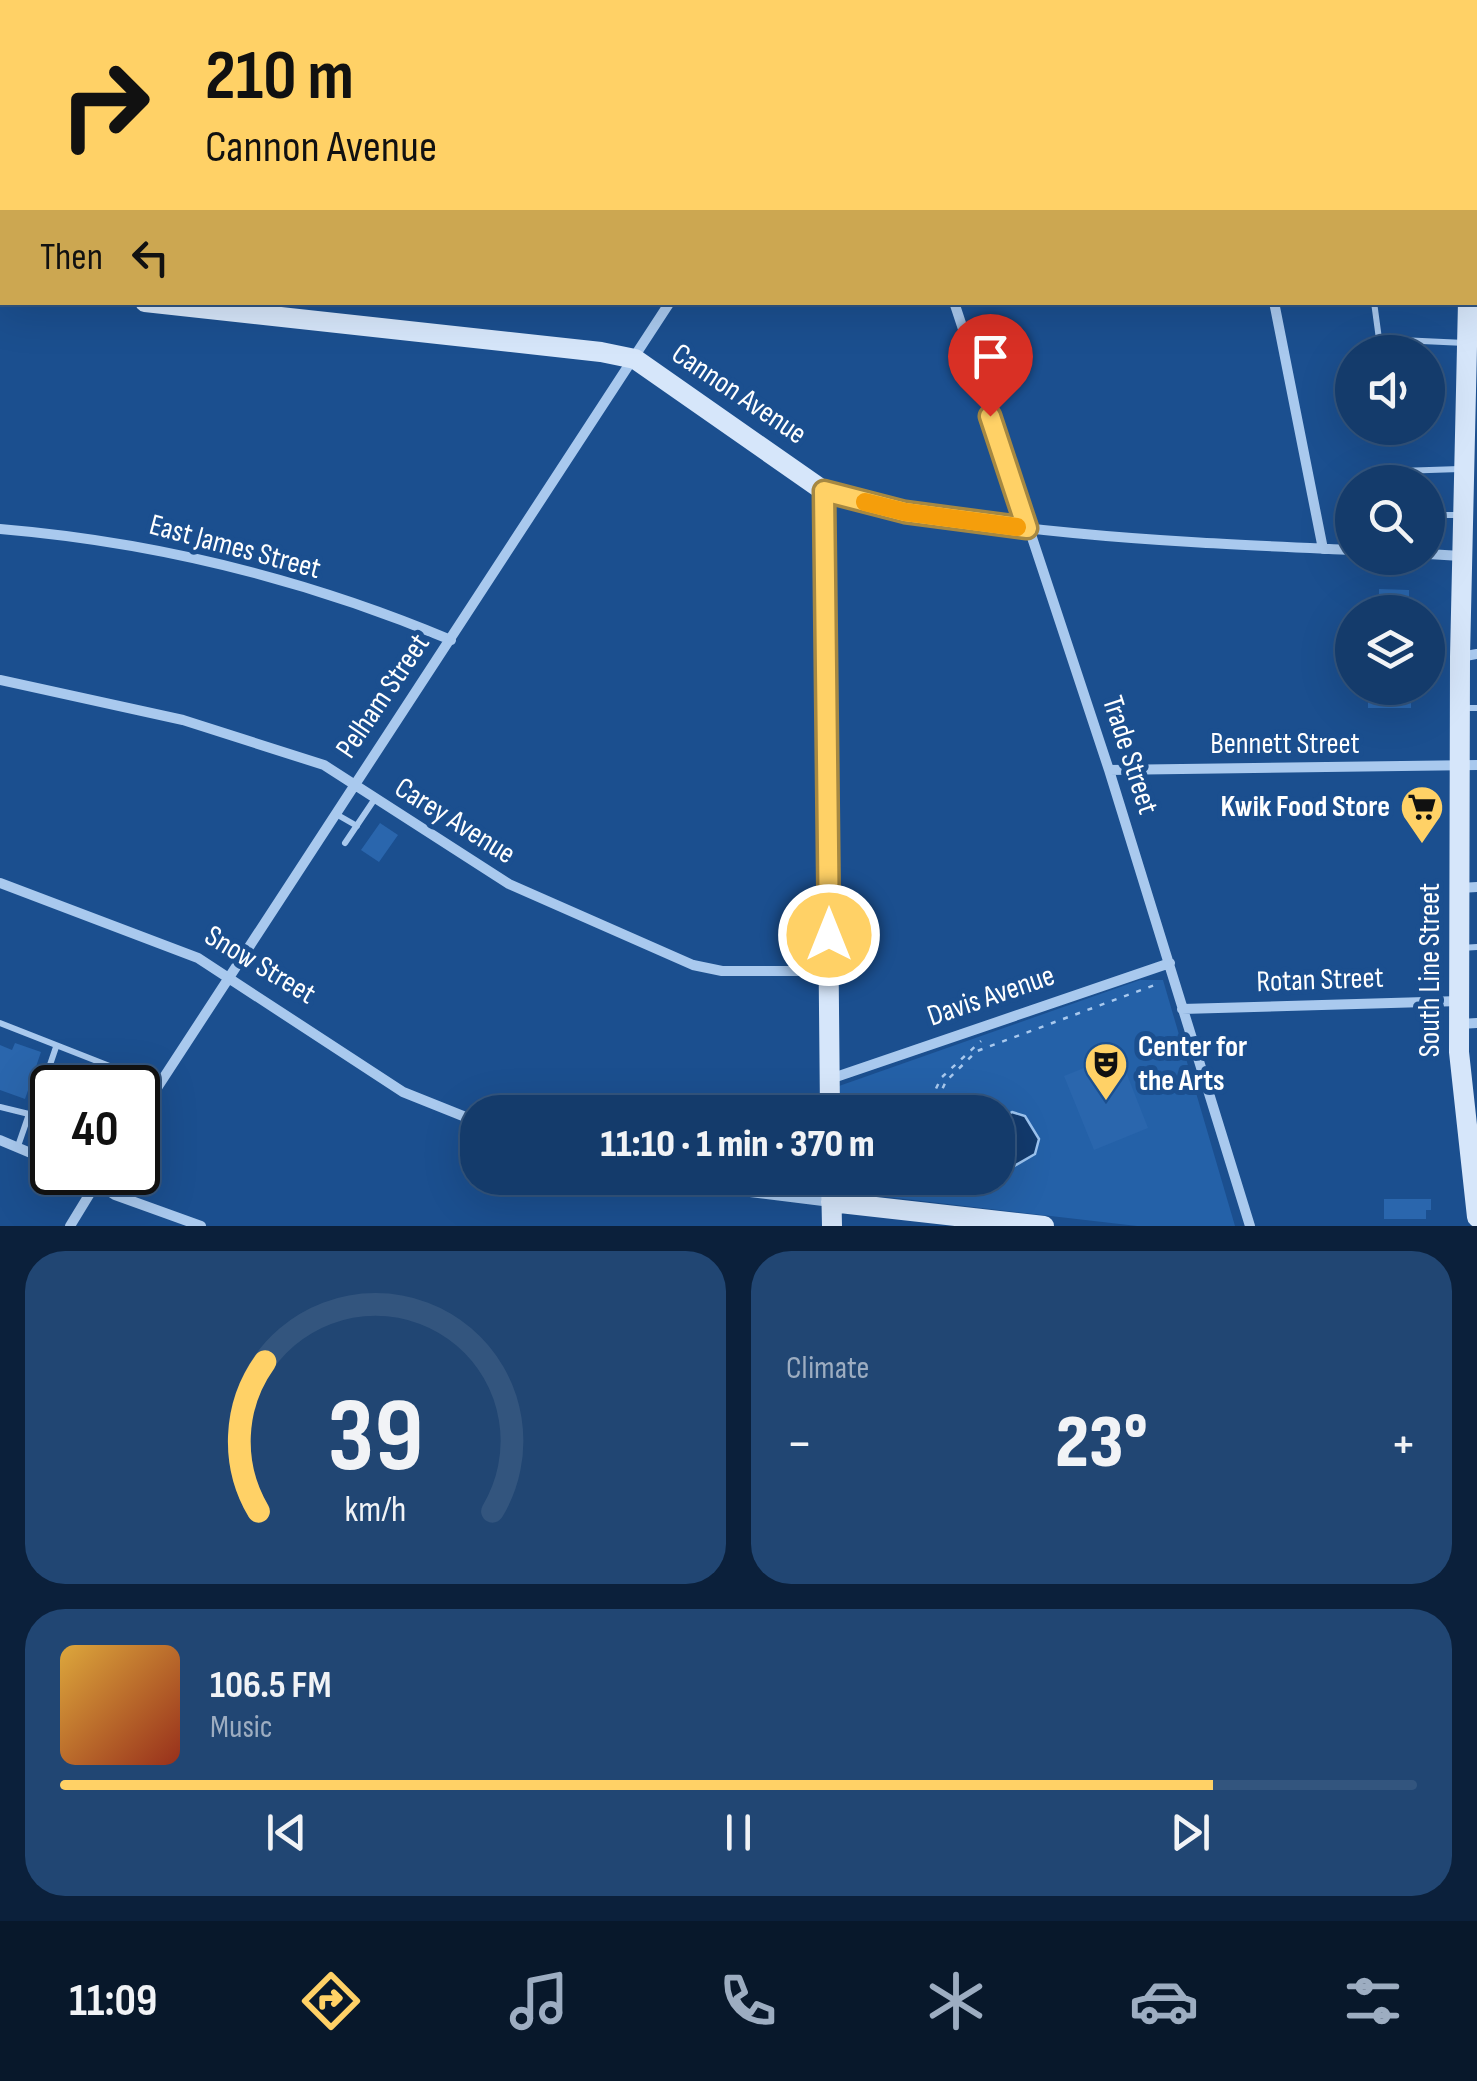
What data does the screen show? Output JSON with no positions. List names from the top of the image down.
{
  "streets": {
    "street": [
      "Cannon Avenue",
      "East James Street",
      "Pelham Street",
      "Bennett Street",
      "Trade Street",
      "Carey Avenue",
      "Snow Street",
      "South Line Street",
      "Rotan Street",
      "Davis Avenue"
    ]
  },
  "crossings": [
    ["Cannon Avenue", "Pelham Street"],
    ["Cannon Avenue", "Trade Street"],
    ["East James Street", "Pelham Street"],
    ["Pelham Street", "Carey Avenue"],
    ["Pelham Street", "Snow Street"],
    ["Bennett Street", "Trade Street"],
    ["Bennett Street", "South Line Street"],
    ["Trade Street", "Rotan Street"],
    ["Trade Street", "Davis Avenue"],
    ["South Line Street", "Rotan Street"]
  ],
  "places": {
    "supermarket": ["Kwik Food Store"],
    "theatre": ["Center for the Arts"]
  },
  "page": {
    "turn": ["210 m", "Cannon Avenue"],
    "then": "Then",
    "limit": "40",
    "trip": "11:10 · 1 min · 370 m",
    "tile": "Climate",
    "heat": ["−", "23°", "+"],
    "song": ["106.5 FM", "Music"],
    "tabs": "11:09",
    "gauge": ["39", "km/h"]
  }
}
